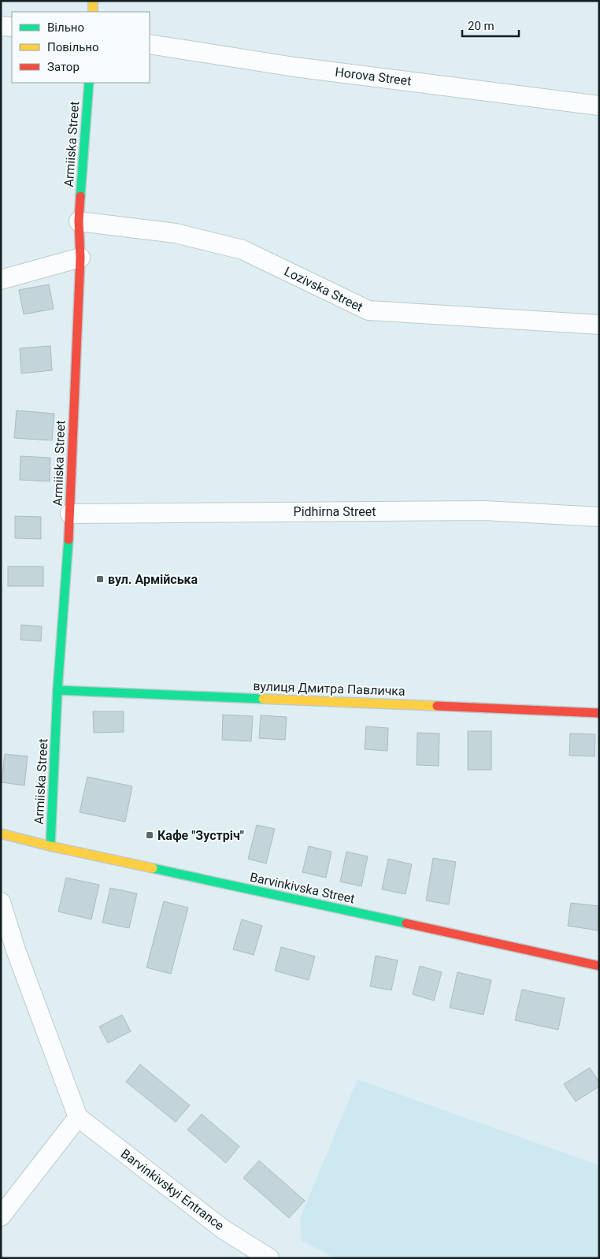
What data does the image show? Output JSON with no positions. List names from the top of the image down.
{
  "streets": {
    "street": [
      "Horova Street",
      "Armiiska Street",
      "Lozivska Street",
      "Pidhirna Street",
      "вулиця Дмитра Павличка",
      "Barvinkivska Street",
      "Barvinkivskyi Entrance"
    ]
  },
  "crossings": [
    ["Armiiska Street", "Lozivska Street"],
    ["Armiiska Street", "Pidhirna Street"],
    ["Armiiska Street", "вулиця Дмитра Павличка"],
    ["Armiiska Street", "Barvinkivska Street"]
  ],
  "places": {
    "transit": ["вул. Армійська", "Кафе \"Зустріч\""]
  },
  "legend": ["Вільно", "Повільно", "Затор"],
  "scale_bar": "20 m"
}
